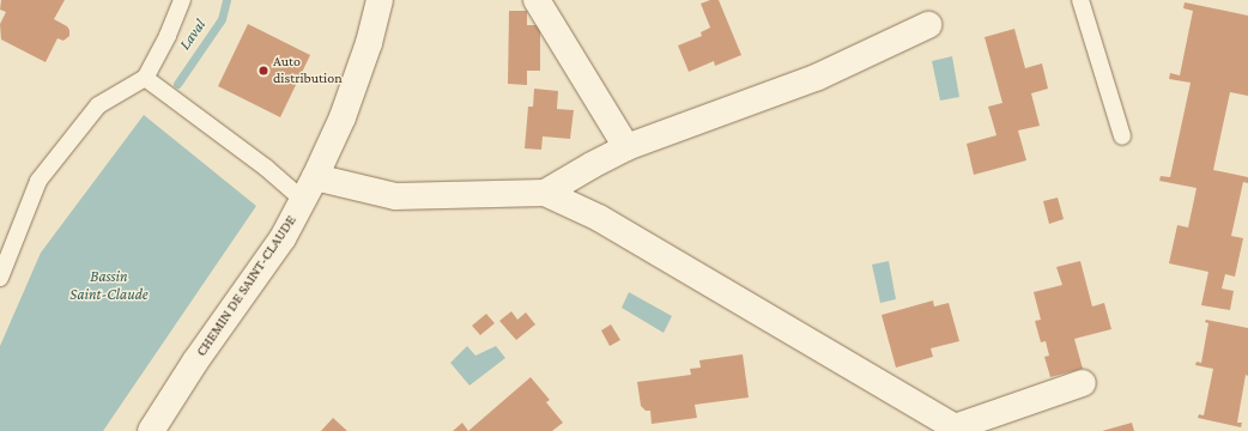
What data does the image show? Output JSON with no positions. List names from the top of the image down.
{
  "streets": {
    "street": ["CHEMIN DE SAINT-CLAUDE"]
  },
  "water": ["Laval", "Bassin Saint-Claude"],
  "places": ["Auto distribution"]
}
